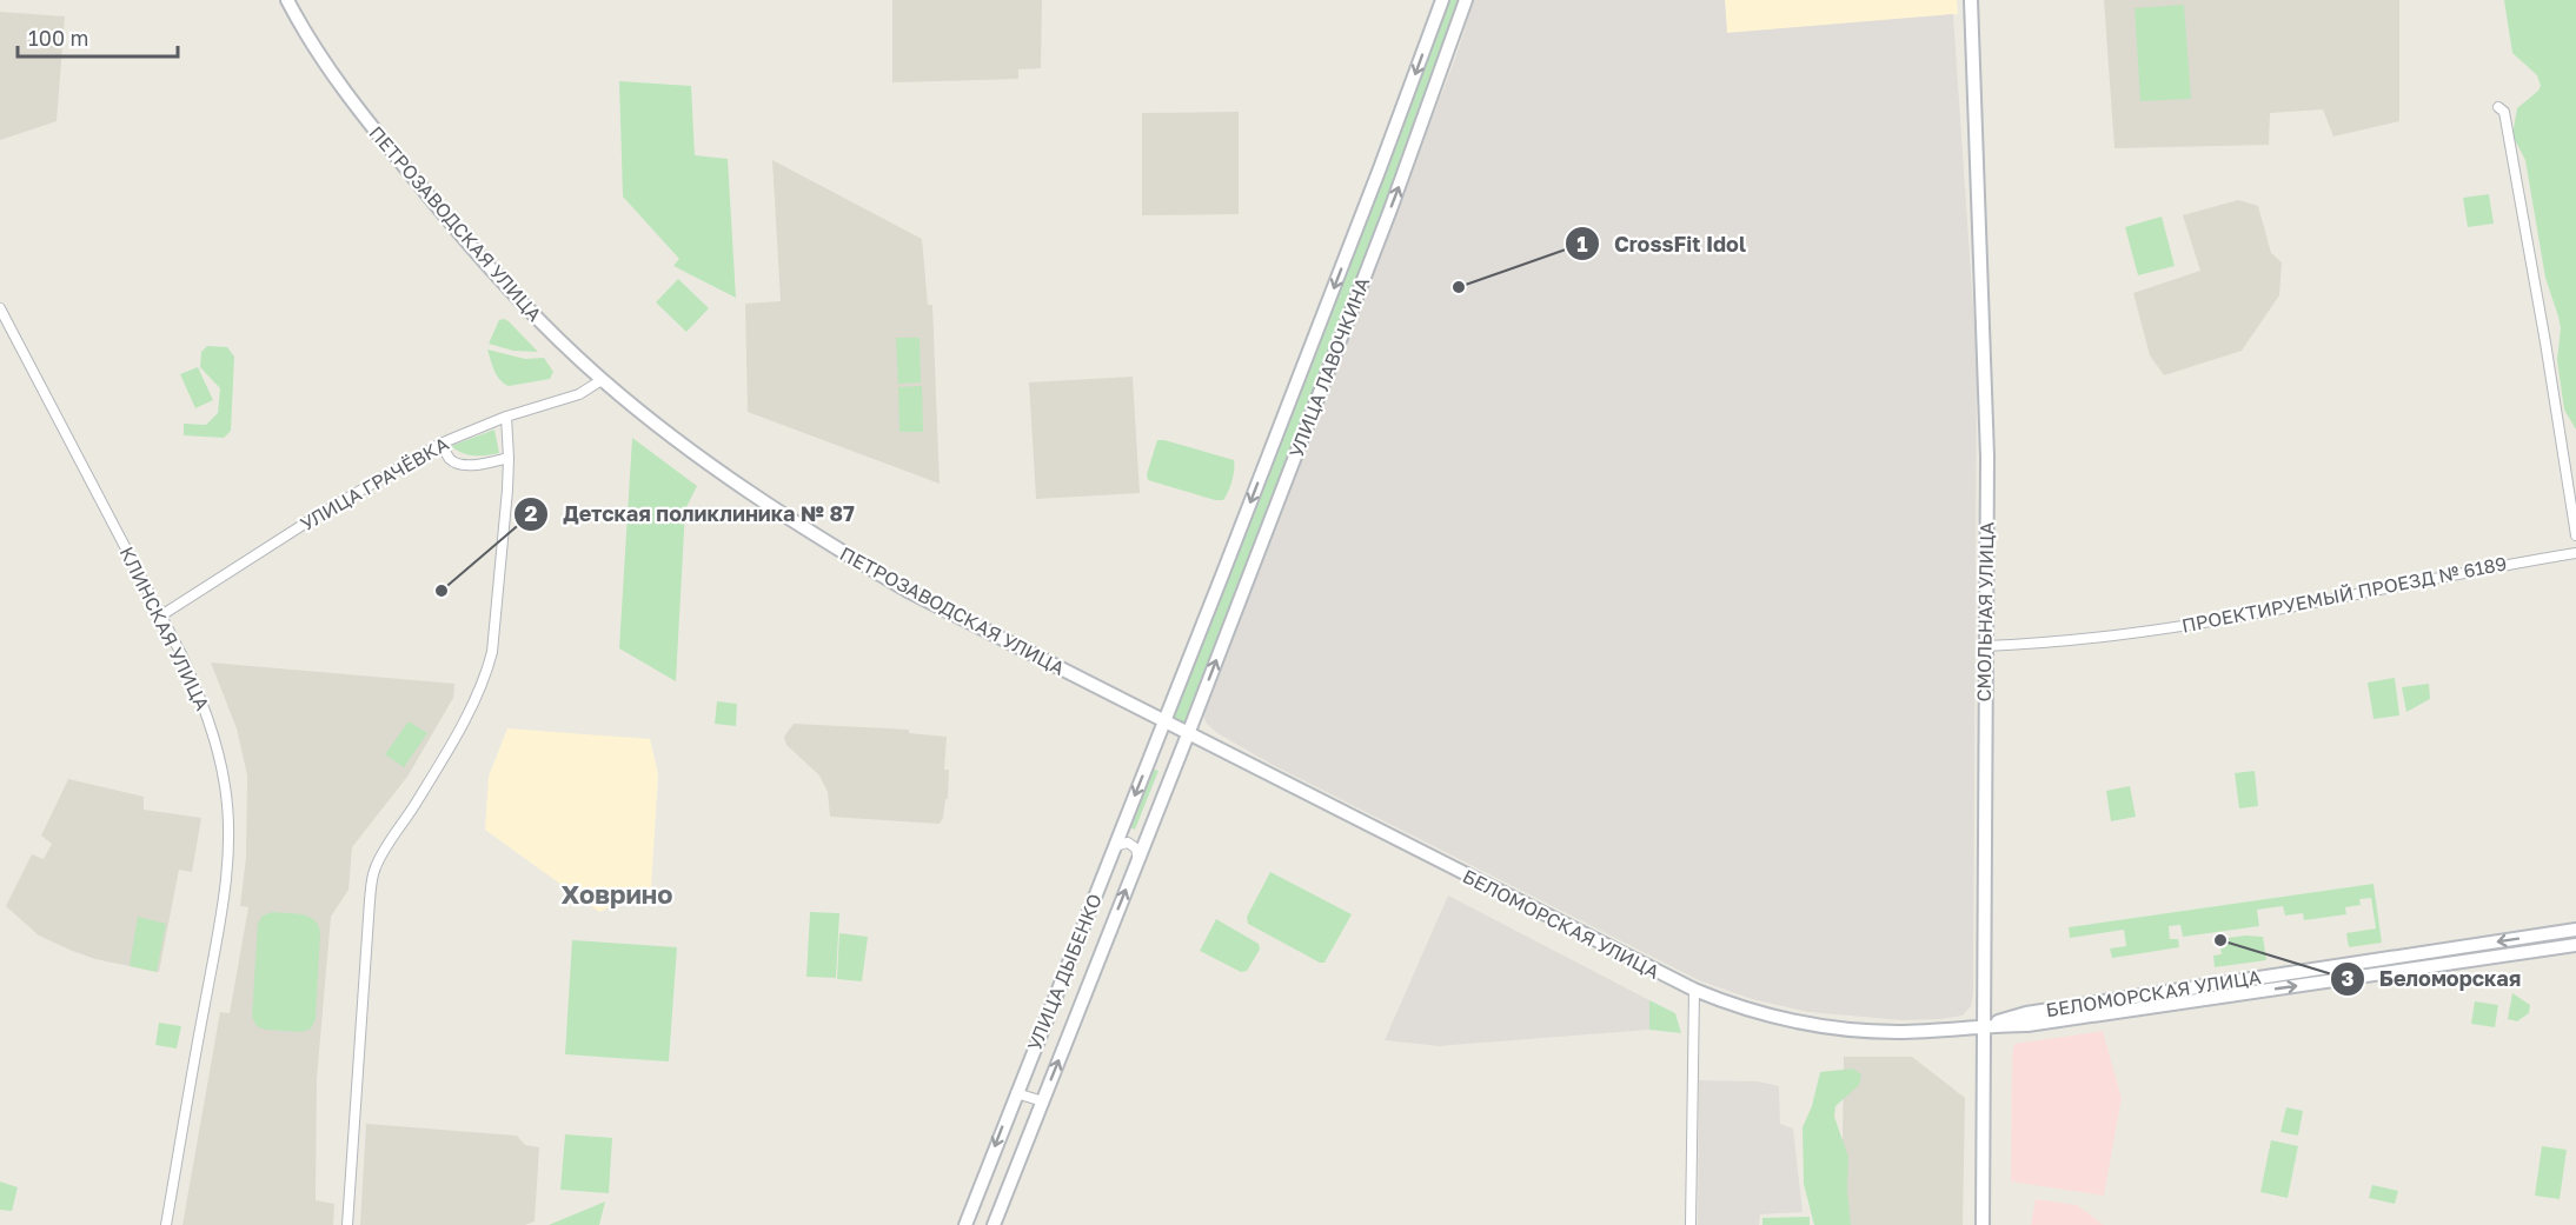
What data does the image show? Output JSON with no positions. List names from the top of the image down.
{
  "streets": {
    "main road": [
      "ПЕТРОЗАВОДСКАЯ УЛИЦА",
      "УЛИЦА ЛАВОЧКИНА",
      "СМОЛЬНАЯ УЛИЦА",
      "БЕЛОМОРСКАЯ УЛИЦА",
      "УЛИЦА ДЫБЕНКО"
    ],
    "street": ["УЛИЦА ГРАЧЁВКА", "ПРОЕКТИРУЕМЫЙ ПРОЕЗД № 6189", "КЛИНСКАЯ УЛИЦА"]
  },
  "crossings": [
    ["ПЕТРОЗАВОДСКАЯ УЛИЦА", "УЛИЦА ЛАВОЧКИНА"],
    ["ПЕТРОЗАВОДСКАЯ УЛИЦА", "УЛИЦА ГРАЧЁВКА"],
    ["ПЕТРОЗАВОДСКАЯ УЛИЦА", "БЕЛОМОРСКАЯ УЛИЦА"],
    ["ПЕТРОЗАВОДСКАЯ УЛИЦА", "УЛИЦА ДЫБЕНКО"],
    ["УЛИЦА ЛАВОЧКИНА", "БЕЛОМОРСКАЯ УЛИЦА"],
    ["УЛИЦА ЛАВОЧКИНА", "УЛИЦА ДЫБЕНКО"],
    ["УЛИЦА ГРАЧЁВКА", "КЛИНСКАЯ УЛИЦА"],
    ["ПРОЕКТИРУЕМЫЙ ПРОЕЗД № 6189", "СМОЛЬНАЯ УЛИЦА"],
    ["СМОЛЬНАЯ УЛИЦА", "БЕЛОМОРСКАЯ УЛИЦА"],
    ["БЕЛОМОРСКАЯ УЛИЦА", "УЛИЦА ДЫБЕНКО"]
  ],
  "districts": ["Ховрино"],
  "places": ["CrossFit Idol", "Детская поликлиника № 87", "Беломорская"],
  "scale_bar": "100 m"
}
